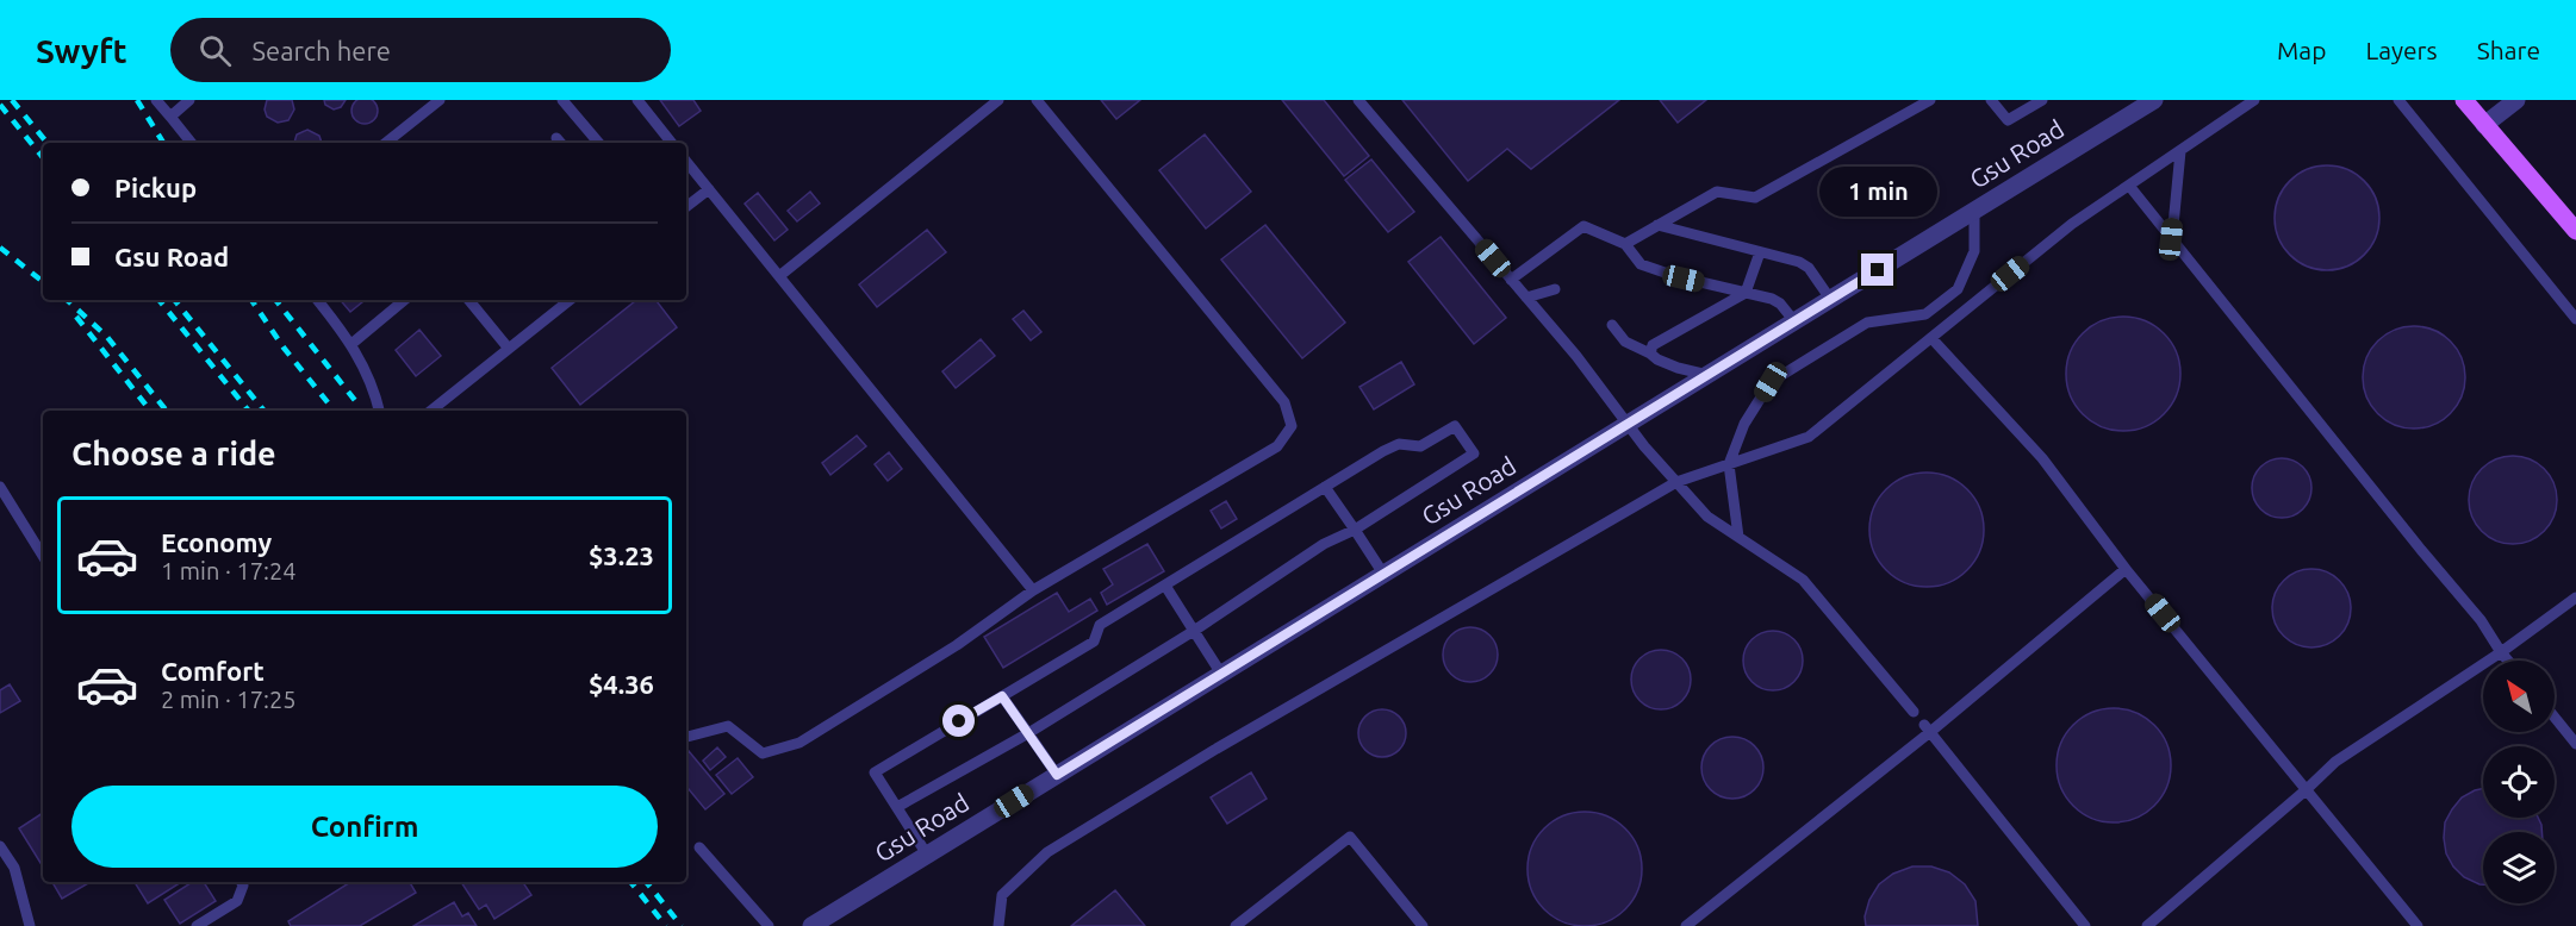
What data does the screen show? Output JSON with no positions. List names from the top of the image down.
{
  "streets": {
    "street": ["Gsu Road"]
  },
  "north": "top left",
  "page": {
    "header": "Swyft",
    "search": "Search here",
    "nav": ["Map", "Layers", "Share"],
    "banner": ["Pickup", "Gsu Road"],
    "bubble": "1 min",
    "heading": "Choose a ride",
    "list": [
      {
        "name": "Economy",
        "note": "1 min · 17:24",
        "value": "$3.23"
      },
      {
        "name": "Comfort",
        "note": "2 min · 17:25",
        "value": "$4.36"
      }
    ],
    "buttons": "Confirm"
  }
}
